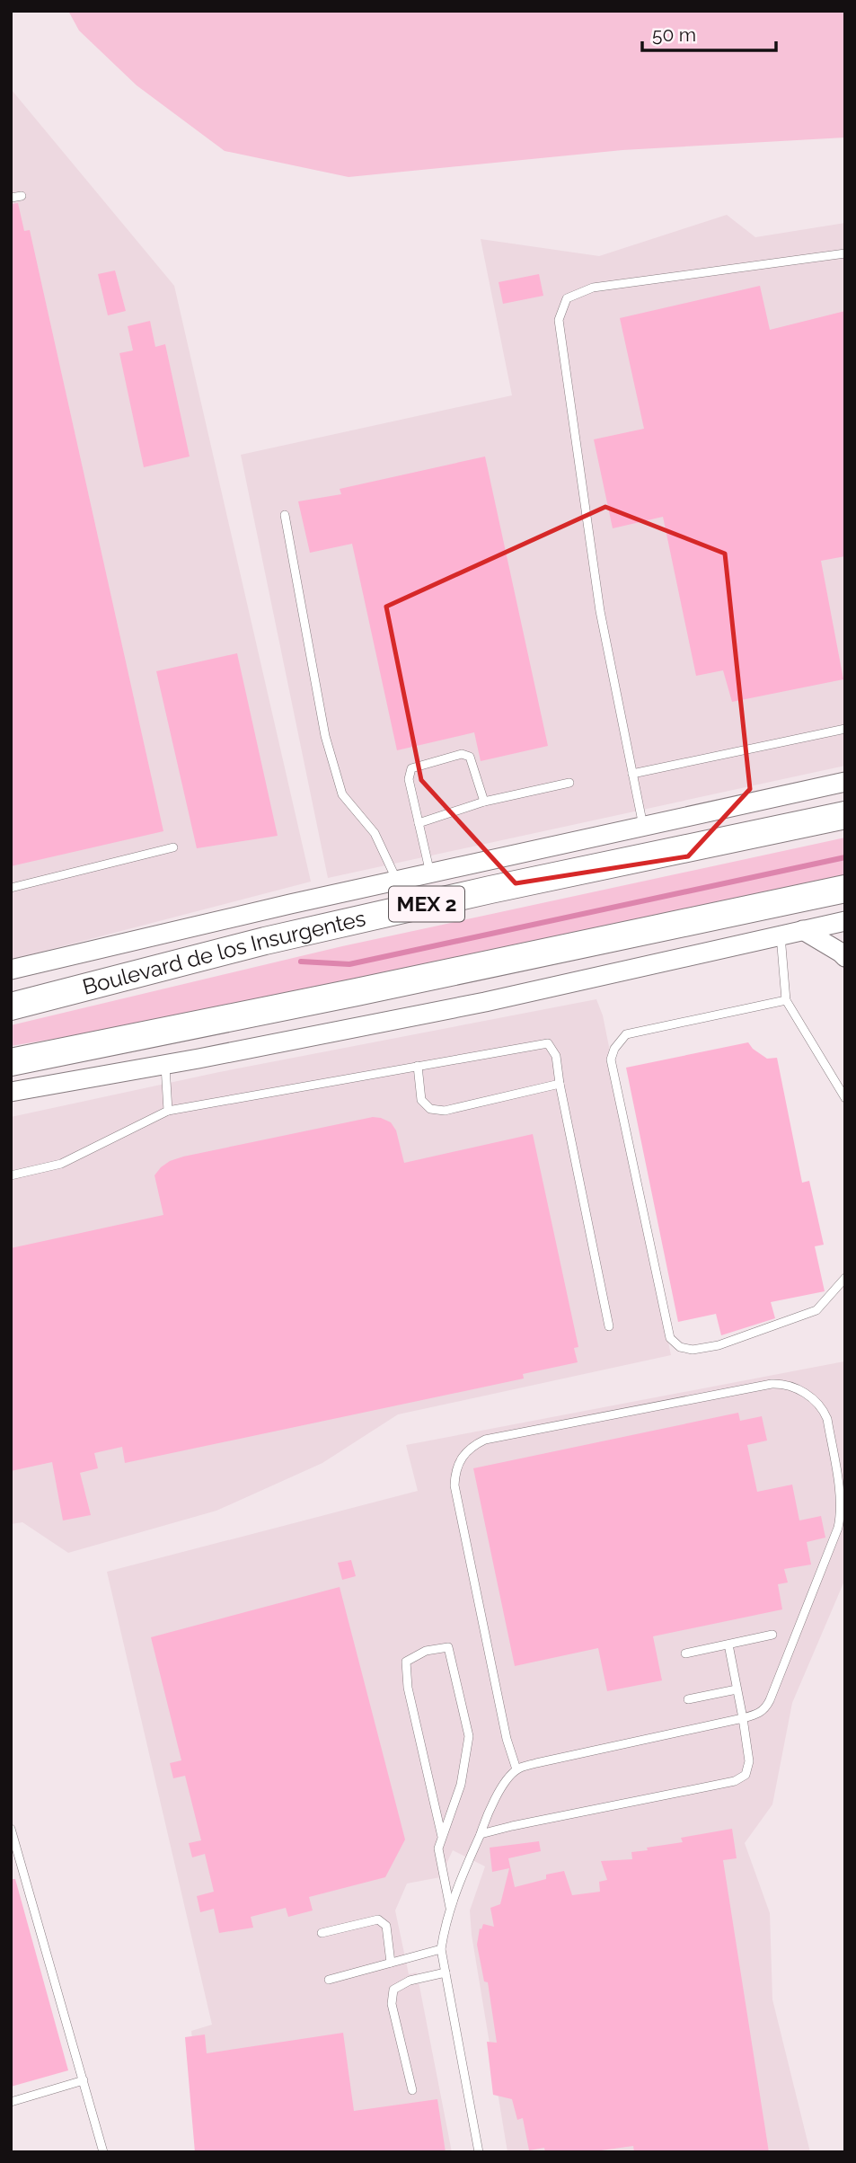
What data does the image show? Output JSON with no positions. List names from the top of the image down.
{
  "streets": {
    "highway": ["MEX 2", "Boulevard de los Insurgentes"]
  },
  "scale_bar": "50 m"
}
